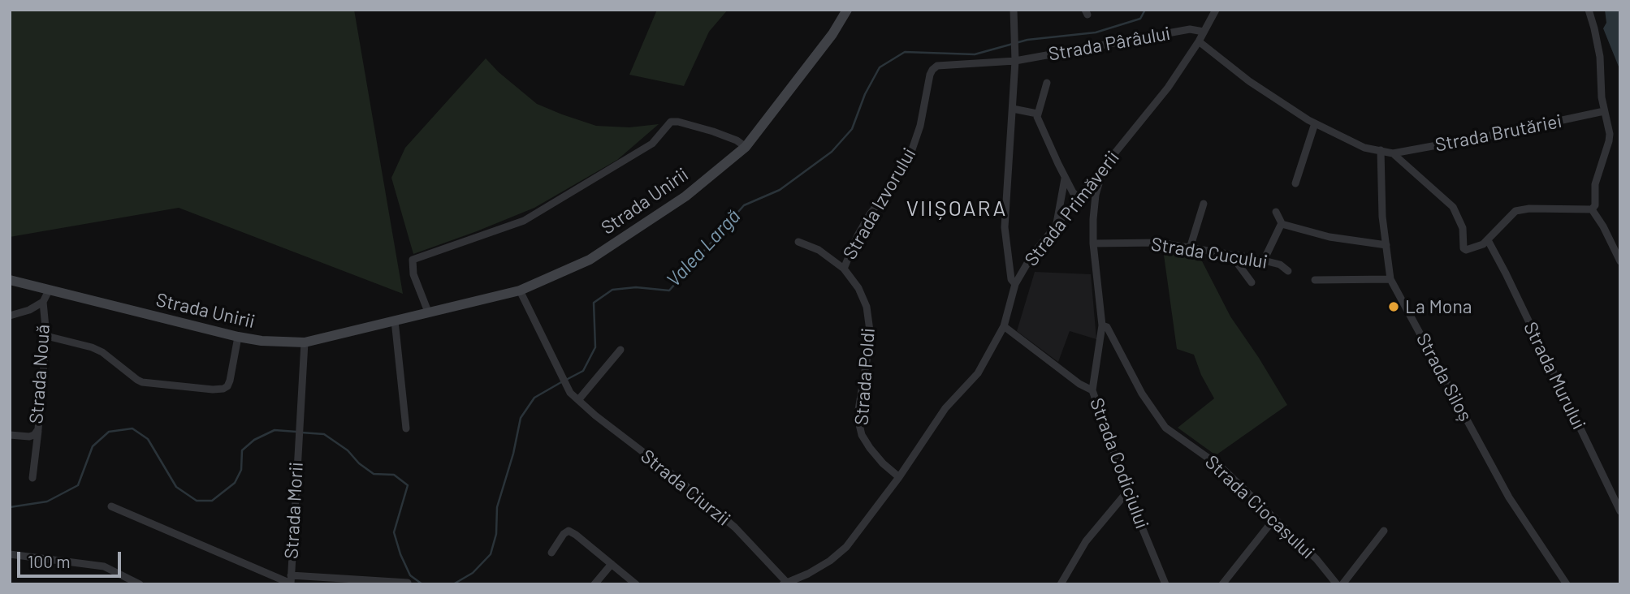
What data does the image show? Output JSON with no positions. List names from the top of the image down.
{
  "streets": {
    "main road": ["Strada Unirii"],
    "street": [
      "Strada Pârâului",
      "Strada Brutăriei",
      "Strada Izvorului",
      "Strada Primăverii",
      "Strada Cucului",
      "Strada Nouă",
      "Strada Murului",
      "Strada Poldi",
      "Strada Siloș",
      "Strada Codiciului",
      "Strada Ciurzii",
      "Strada Ciocașului",
      "Strada Morii"
    ]
  },
  "crossings": [
    ["Strada Pârâului", "Strada Izvorului"],
    ["Strada Pârâului", "Strada Primăverii"],
    ["Strada Unirii", "Strada Nouă"],
    ["Strada Unirii", "Strada Ciurzii"],
    ["Strada Unirii", "Strada Morii"],
    ["Strada Izvorului", "Strada Poldi"],
    ["Strada Primăverii", "Strada Poldi"],
    ["Strada Primăverii", "Strada Codiciului"],
    ["Strada Primăverii", "Strada Ciurzii"],
    ["Strada Cucului", "Strada Codiciului"],
    ["Strada Codiciului", "Strada Ciocașului"]
  ],
  "districts": ["VIIȘOARA"],
  "water": ["Valea Largă"],
  "places": ["La Mona"],
  "scale_bar": "100 m"
}
